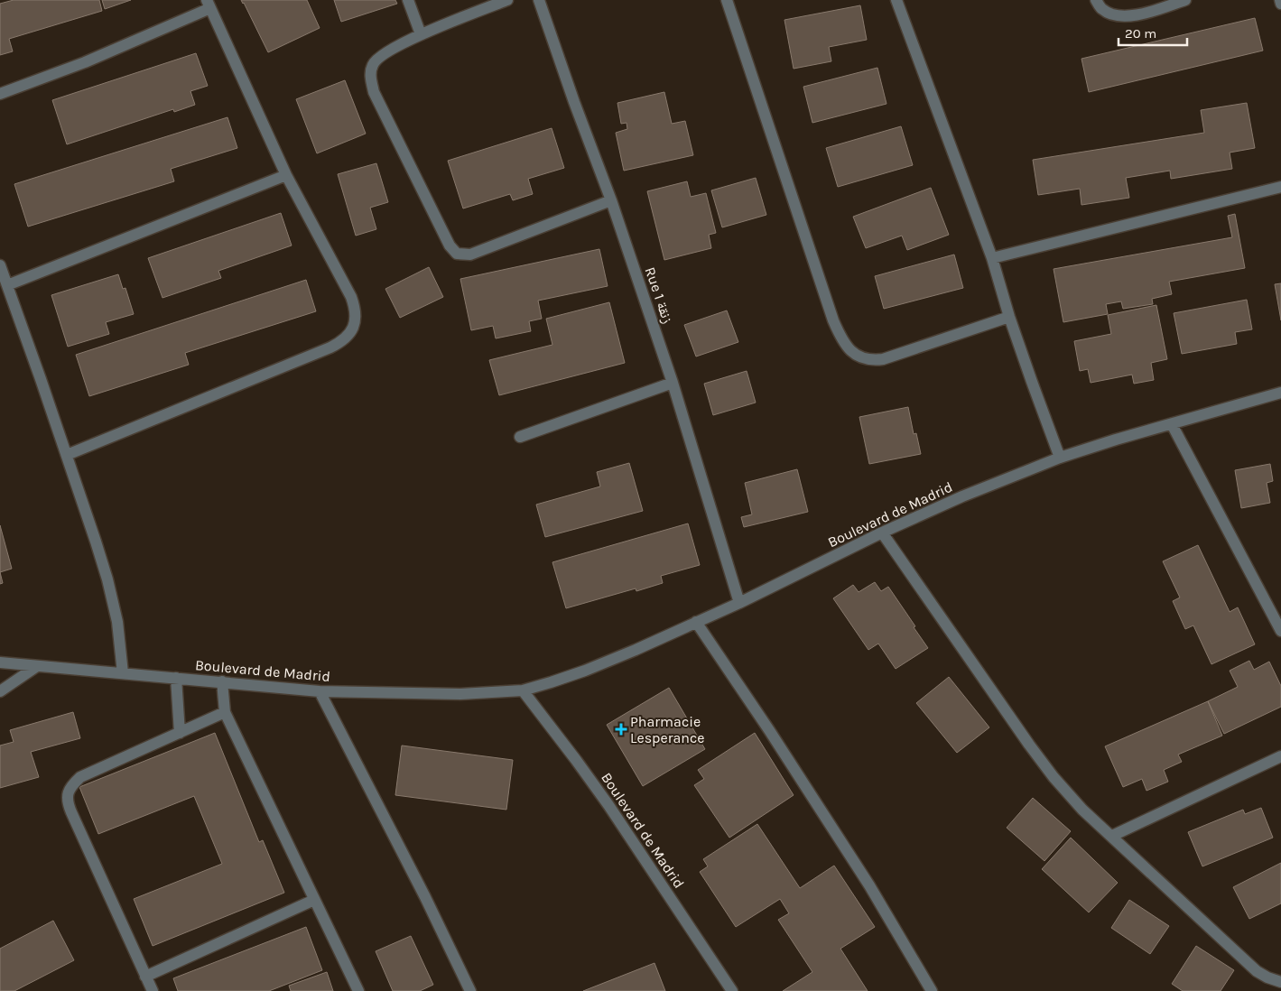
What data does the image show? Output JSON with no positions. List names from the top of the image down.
{
  "streets": {
    "street": ["Rue 1 زنقة", "Boulevard de Madrid"]
  },
  "crossings": [
    ["Rue 1 زنقة", "Boulevard de Madrid"]
  ],
  "places": {
    "health": ["Pharmacie Lesperance"]
  },
  "scale_bar": "20 m"
}
